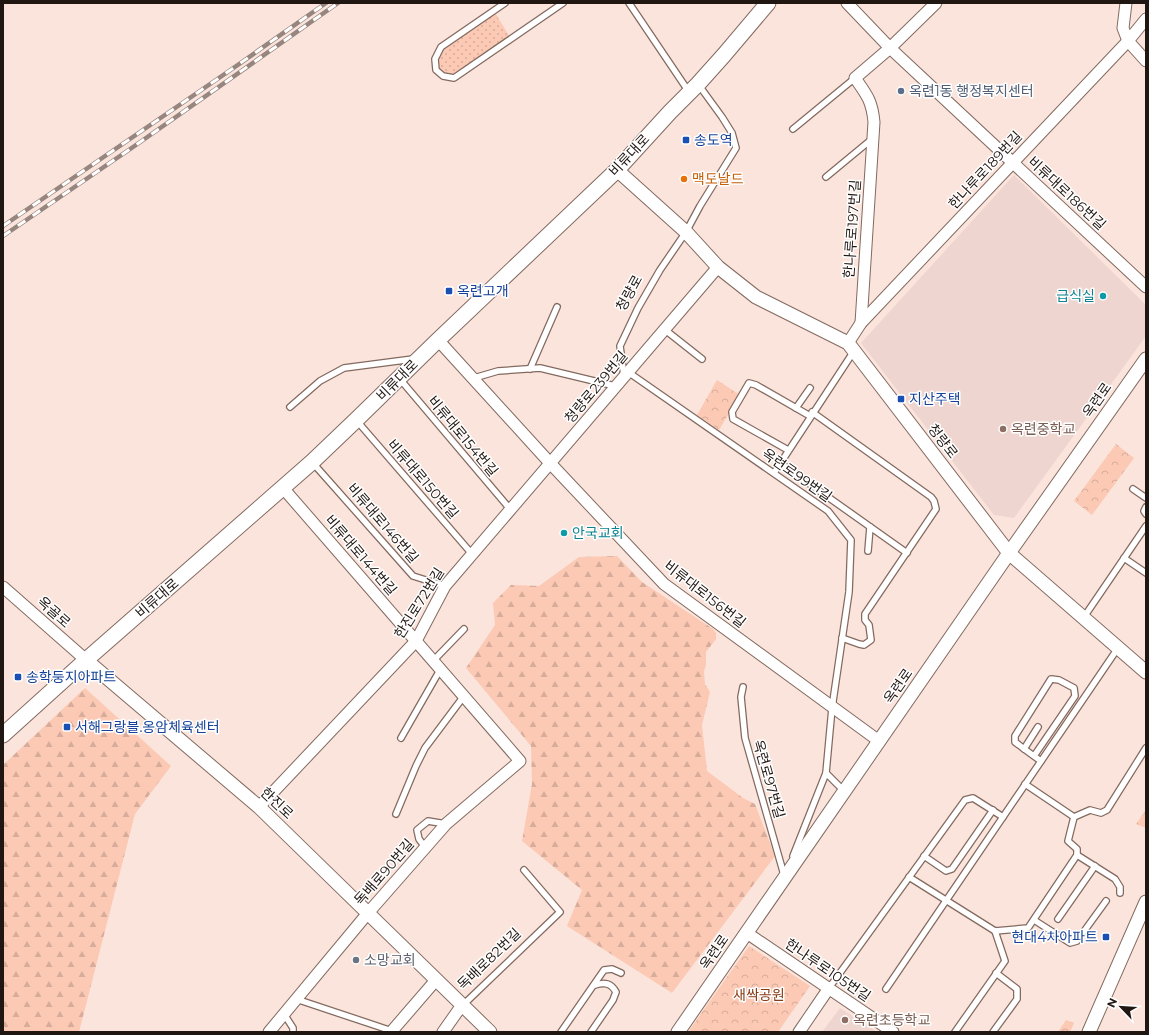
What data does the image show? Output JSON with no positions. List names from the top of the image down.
{
  "streets": {
    "main road": ["비류대로"],
    "street": [
      "한나루로189번길",
      "비류대로186번길",
      "한나루로197번길",
      "청량로",
      "청량로239번길",
      "옥련로",
      "비류대로144번길",
      "비류대로156번길",
      "한진로72번길",
      "옥골로",
      "한진로",
      "독배로90번길",
      "독배로82번길",
      "한나루로105번길"
    ],
    "lane": [
      "비류대로154번길",
      "옥련로99번길",
      "비류대로150번길",
      "비류대로146번길",
      "옥련로97번길"
    ]
  },
  "crossings": [
    ["비류대로", "청량로"],
    ["비류대로", "비류대로154번길"],
    ["비류대로", "비류대로150번길"],
    ["비류대로", "비류대로146번길"],
    ["비류대로", "비류대로144번길"],
    ["비류대로", "비류대로156번길"],
    ["비류대로", "옥골로"],
    ["비류대로", "한진로"],
    ["한나루로189번길", "비류대로186번길"],
    ["한나루로189번길", "한나루로197번길"],
    ["한나루로189번길", "청량로"],
    ["청량로", "청량로239번길"],
    ["청량로", "옥련로"],
    ["청량로", "옥련로99번길"],
    ["청량로239번길", "옥련로99번길"],
    ["청량로239번길", "비류대로156번길"],
    ["청량로239번길", "한진로72번길"],
    ["옥련로", "옥련로99번길"],
    ["옥련로", "비류대로156번길"],
    ["옥련로", "옥련로97번길"],
    ["옥련로", "한나루로105번길"],
    ["비류대로154번길", "한진로72번길"],
    ["옥련로99번길", "비류대로156번길"],
    ["옥련로99번길", "옥련로97번길"],
    ["비류대로150번길", "한진로72번길"],
    ["비류대로146번길", "한진로72번길"],
    ["비류대로144번길", "한진로72번길"],
    ["비류대로144번길", "독배로90번길"],
    ["비류대로156번길", "한진로72번길"],
    ["한진로72번길", "한진로"],
    ["옥골로", "한진로"],
    ["한진로", "독배로90번길"],
    ["한진로", "독배로82번길"]
  ],
  "parks": ["새싹공원"],
  "places": {
    "other": [
      "옥련1동 행정복지센터",
      "맥도날드",
      "급식실",
      "옥련중학교",
      "안국교회",
      "소망교회",
      "옥련초등학교"
    ],
    "transit": [
      "송도역",
      "옥련고개",
      "지산주택",
      "송학둥지아파트",
      "서해그랑블.옹암체육센터",
      "현대4차아파트"
    ]
  },
  "north": "top left"
}
